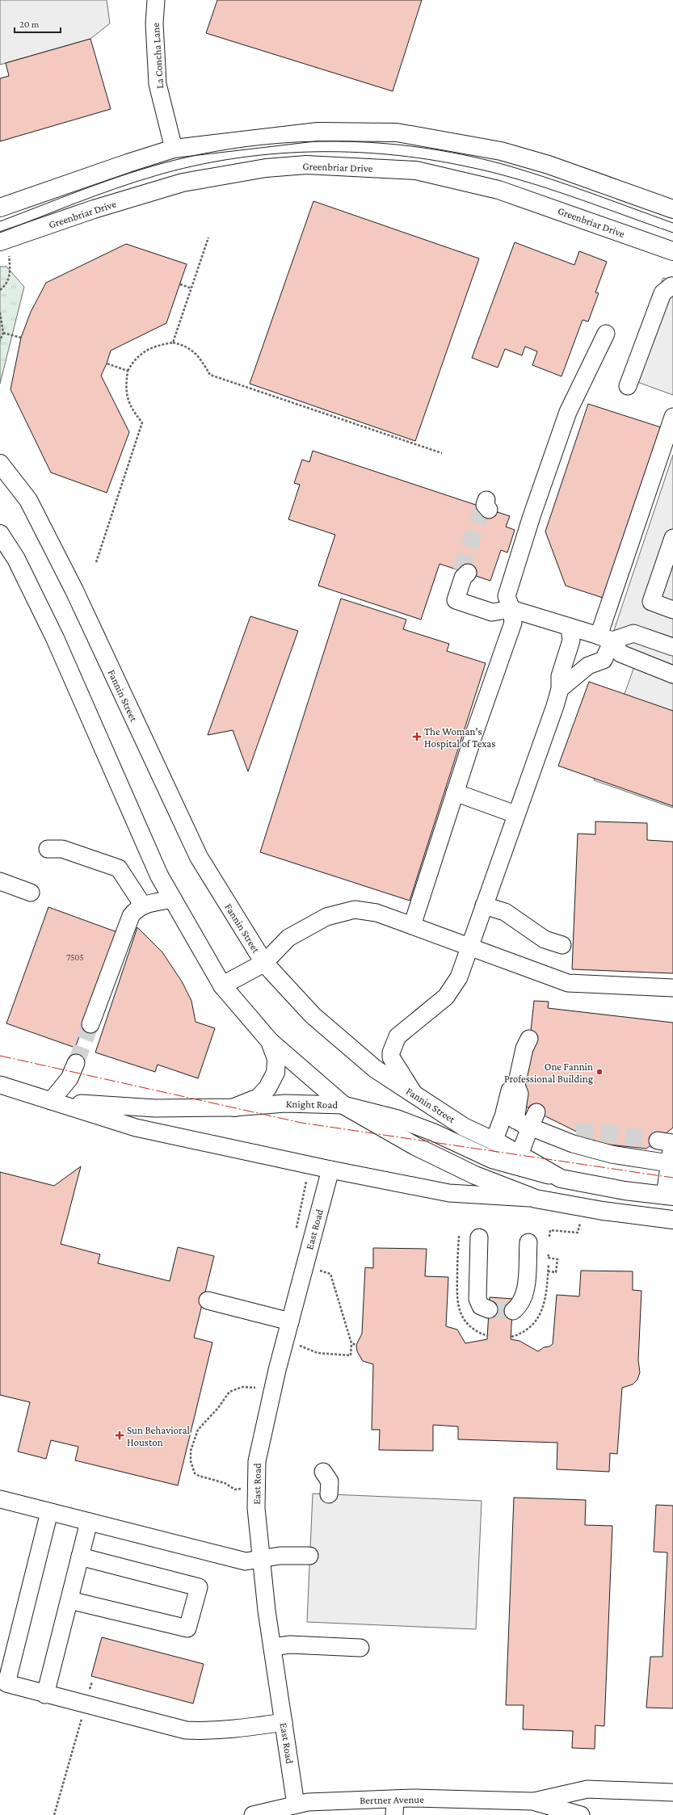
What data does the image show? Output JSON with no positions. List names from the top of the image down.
{
  "streets": {
    "main road": ["Greenbriar Drive", "Fannin Street"],
    "street": [
      "La Concha Lane",
      "Knight Road",
      "East Road",
      "Bertner Avenue"
    ]
  },
  "crossings": [
    ["Fannin Street", "Knight Road"],
    ["Knight Road", "East Road"],
    ["East Road", "Bertner Avenue"]
  ],
  "places": {
    "health": ["The Woman's Hospital of Texas", "Sun Behavioral Houston"],
    "other": ["One Fannin Professional Building"]
  },
  "house_numbers": ["7505"],
  "scale_bar": "20 m"
}
